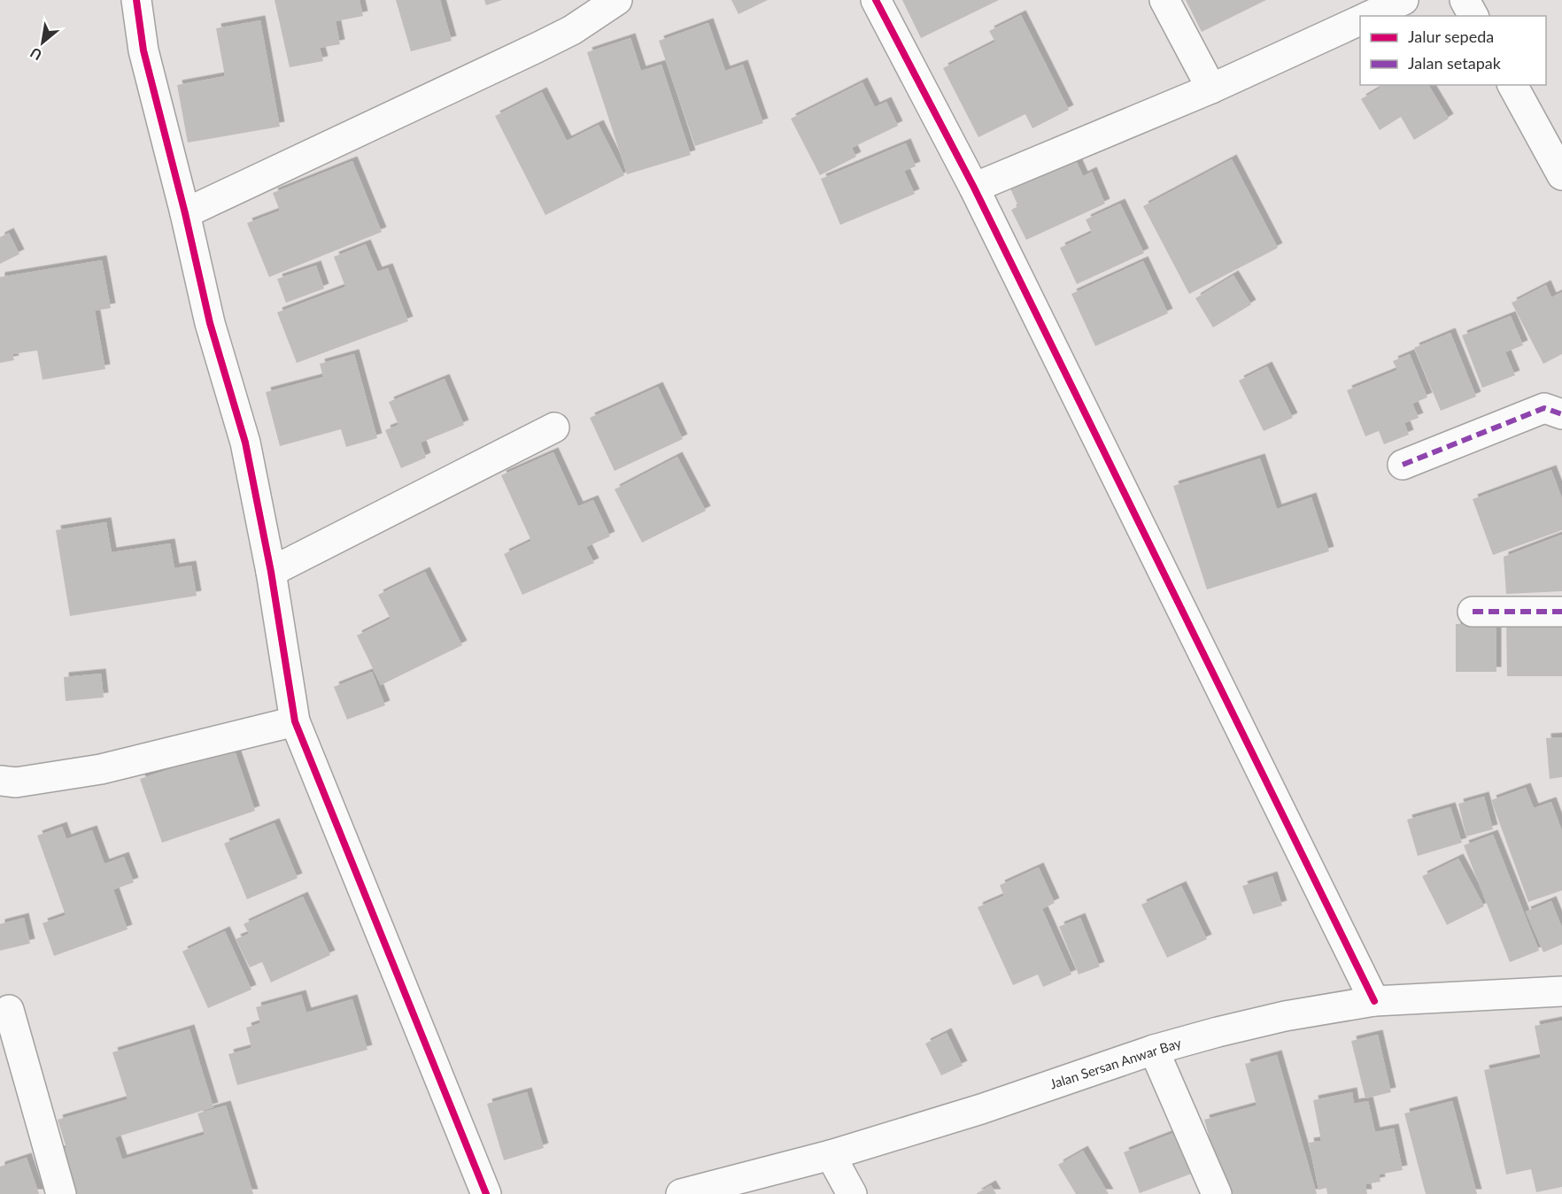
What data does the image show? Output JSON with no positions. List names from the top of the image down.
{
  "streets": {
    "street": ["Jalan Sersan Anwar Bay"]
  },
  "legend": ["Jalur sepeda", "Jalan setapak"],
  "north": "bottom left"
}
